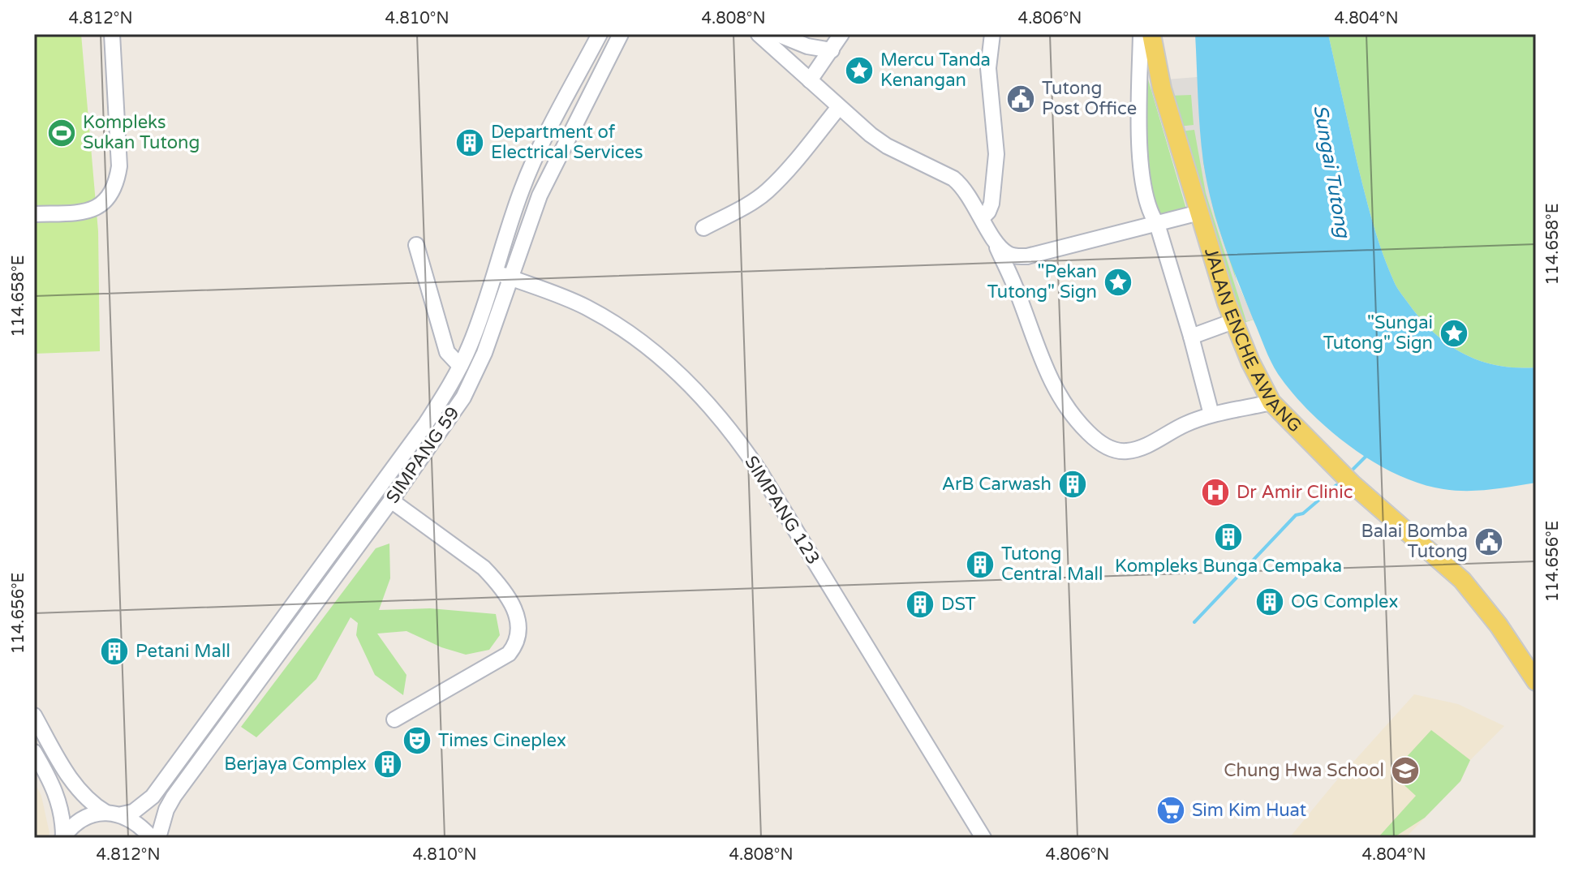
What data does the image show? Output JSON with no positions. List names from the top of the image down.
{
  "streets": {
    "main road": ["JALAN ENCHE AWANG"],
    "street": ["SIMPANG 59", "SIMPANG 123"]
  },
  "crossings": [
    ["SIMPANG 59", "SIMPANG 123"]
  ],
  "water": ["Sungai Tutong"],
  "places": {
    "place": ["Mercu Tanda Kenangan", "\"Pekan Tutong\" Sign", "\"Sungai Tutong\" Sign"],
    "public building": ["Tutong Post Office", "Balai Bomba Tutong"],
    "sports": ["Kompleks Sukan Tutong"],
    "building": [
      "Department of Electrical Services",
      "ArB Carwash",
      "Kompleks Bunga Cempaka",
      "Tutong Central Mall",
      "OG Complex",
      "DST",
      "Petani Mall",
      "Berjaya Complex"
    ],
    "hospital": ["Dr Amir Clinic"],
    "theatre": ["Times Cineplex"],
    "school or university": ["Chung Hwa School"],
    "supermarket": ["Sim Kim Huat"]
  },
  "coordinates": [
    "4.812°N",
    "4.810°N",
    "4.808°N",
    "4.806°N",
    "4.804°N",
    "114.658°E",
    "114.656°E"
  ]
}
